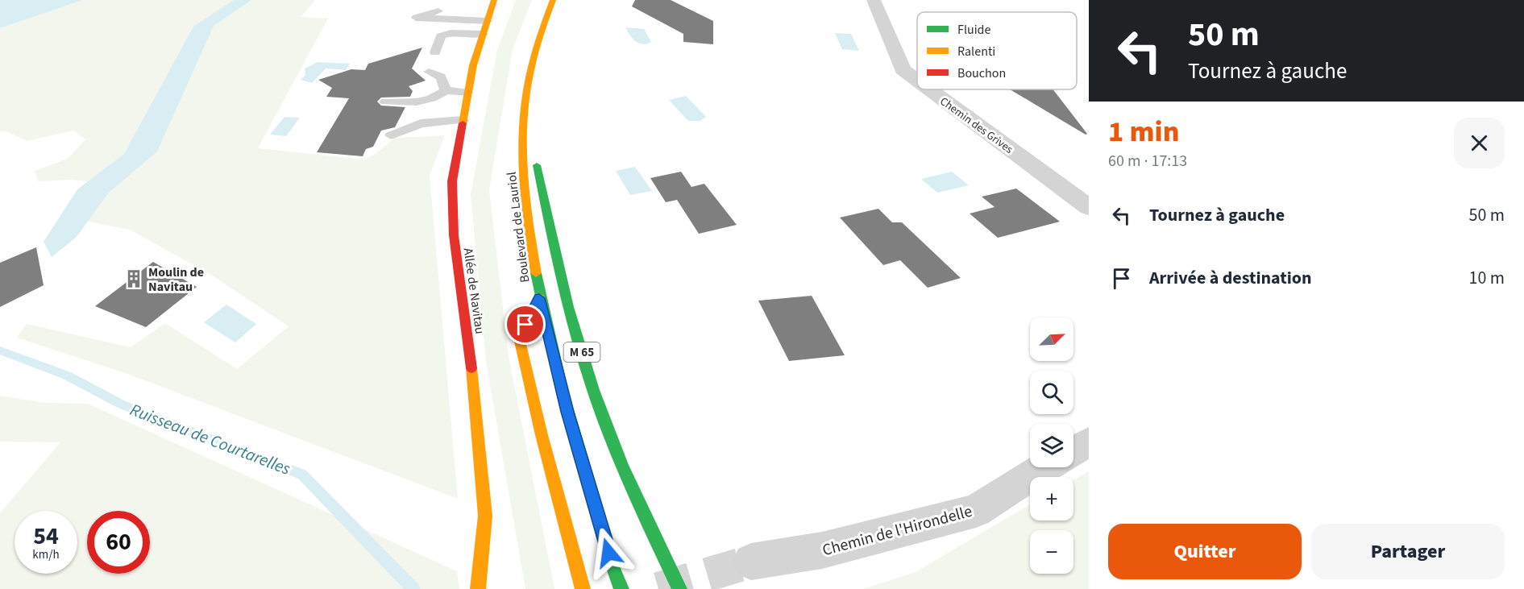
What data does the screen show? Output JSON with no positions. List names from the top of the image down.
{
  "streets": {
    "main road": ["Boulevard de Lauriol", "Allée de Navitau", "M 65"],
    "street": ["Chemin des Grives", "Chemin de l'Hirondelle"]
  },
  "crossings": [
    ["Boulevard de Lauriol", "M 65"]
  ],
  "water": ["Ruisseau de Courtarelles"],
  "places": {
    "building": ["Moulin de Navitau"]
  },
  "legend": ["Fluide", "Ralenti", "Bouchon"],
  "north": "top right",
  "page": {
    "turn": ["50 m", "Tournez à gauche"],
    "heading": ["1 min", "60 m · 17:13"],
    "list": [
      {
        "name": "Tournez à gauche",
        "value": "50 m"
      },
      {
        "name": "Arrivée à destination",
        "value": "10 m"
      }
    ],
    "map_buttons": ["+", "−"],
    "speed": "54 km/h",
    "limit": "60",
    "buttons": ["Quitter", "Partager"]
  }
}
